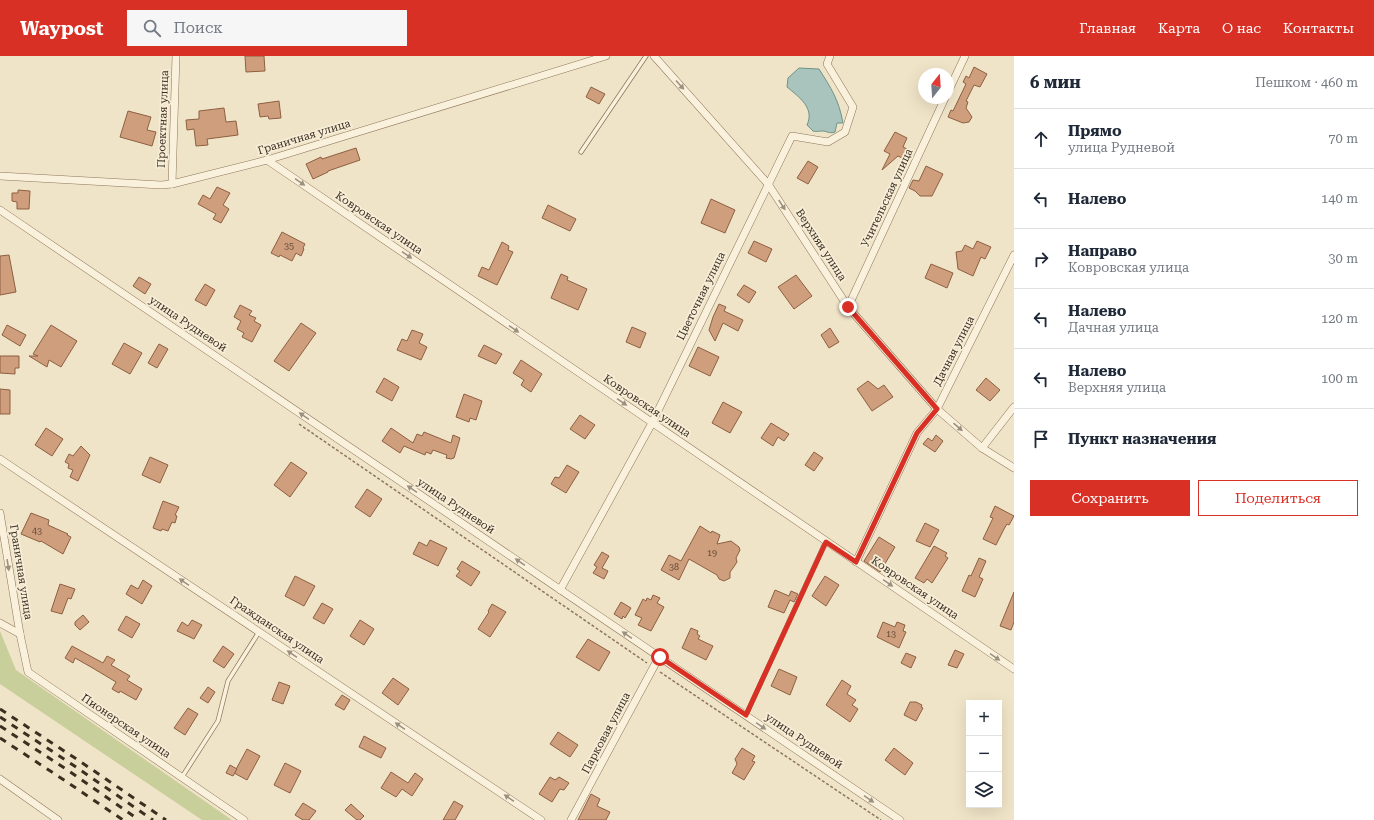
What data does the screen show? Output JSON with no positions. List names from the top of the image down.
{
  "streets": {
    "street": [
      "Проектная улица",
      "Граничная улица",
      "Учительская улица",
      "Ковровская улица",
      "Верхняя улица",
      "Цветочная улица",
      "улица Рудневой",
      "Дачная улица",
      "Гражданская улица",
      "Пионерская улица",
      "Парковая улица"
    ]
  },
  "crossings": [
    ["Проектная улица", "Граничная улица"],
    ["Граничная улица", "Ковровская улица"],
    ["Граничная улица", "Пионерская улица"],
    ["Учительская улица", "Верхняя улица"],
    ["Ковровская улица", "Цветочная улица"],
    ["Ковровская улица", "Дачная улица"],
    ["Верхняя улица", "Цветочная улица"],
    ["Верхняя улица", "Дачная улица"],
    ["Цветочная улица", "улица Рудневой"],
    ["улица Рудневой", "Парковая улица"]
  ],
  "one_way": ["Ковровская улица", "Верхняя улица", "Гражданская улица"],
  "house_numbers": [
    "35",
    "43",
    "19",
    "38",
    "13"
  ],
  "north": "top",
  "page": {
    "header": "Waypost",
    "search": "Поиск",
    "nav": [
      "Главная",
      "Карта",
      "О нас",
      "Контакты"
    ],
    "heading": ["6 мин", "Пешком · 460 m"],
    "list": [
      ["Прямо", "улица Рудневой", "70 m"],
      ["Налево", "140 m"],
      ["Направо", "Ковровская улица", "30 m"],
      ["Налево", "Дачная улица", "120 m"],
      ["Налево", "Верхняя улица", "100 m"],
      "Пункт назначения"
    ],
    "buttons": ["Сохранить", "Поделиться"],
    "map_buttons": ["+", "−"]
  }
}
